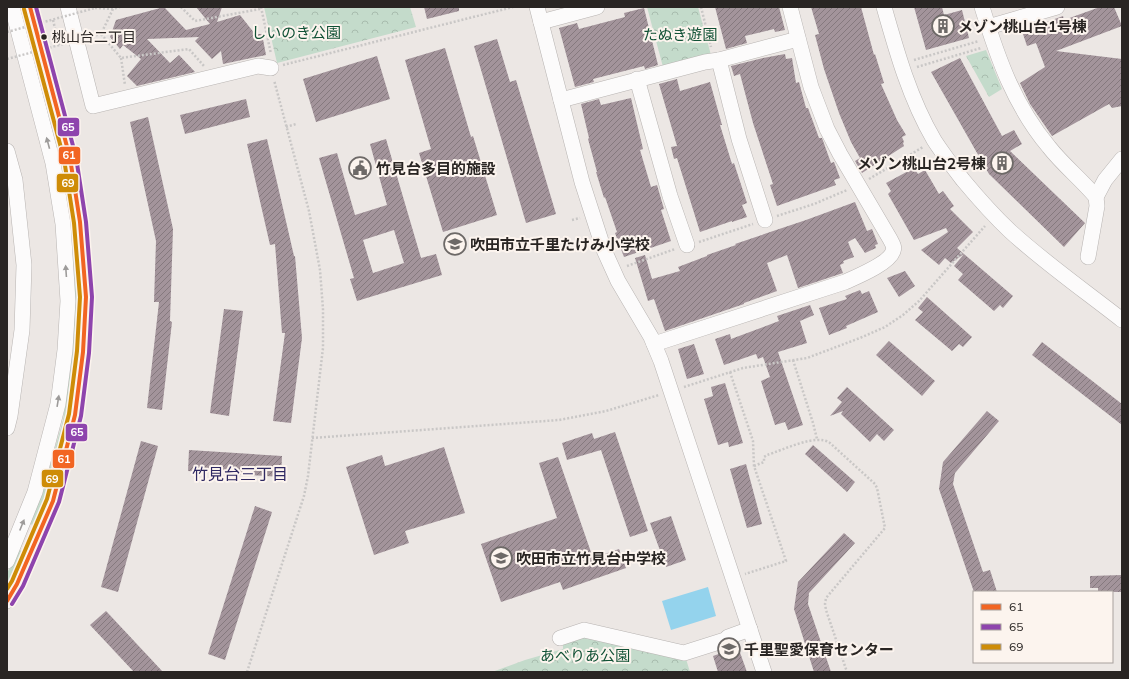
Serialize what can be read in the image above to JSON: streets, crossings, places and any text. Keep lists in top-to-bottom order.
{
  "districts": ["竹見台三丁目"],
  "parks": ["しいのき公園", "たぬき遊園", "あべりあ公園"],
  "places": {
    "building": ["メゾン桃山台1号棟", "メゾン桃山台2号棟"],
    "other": ["桃山台二丁目"],
    "public building": ["竹見台多目的施設"],
    "school or university": ["吹田市立千里たけみ小学校", "吹田市立竹見台中学校", "千里聖愛保育センター"]
  },
  "lines": ["transit line 61", "transit line 65", "transit line 69"],
  "legend": ["61", "65", "69"]
}
